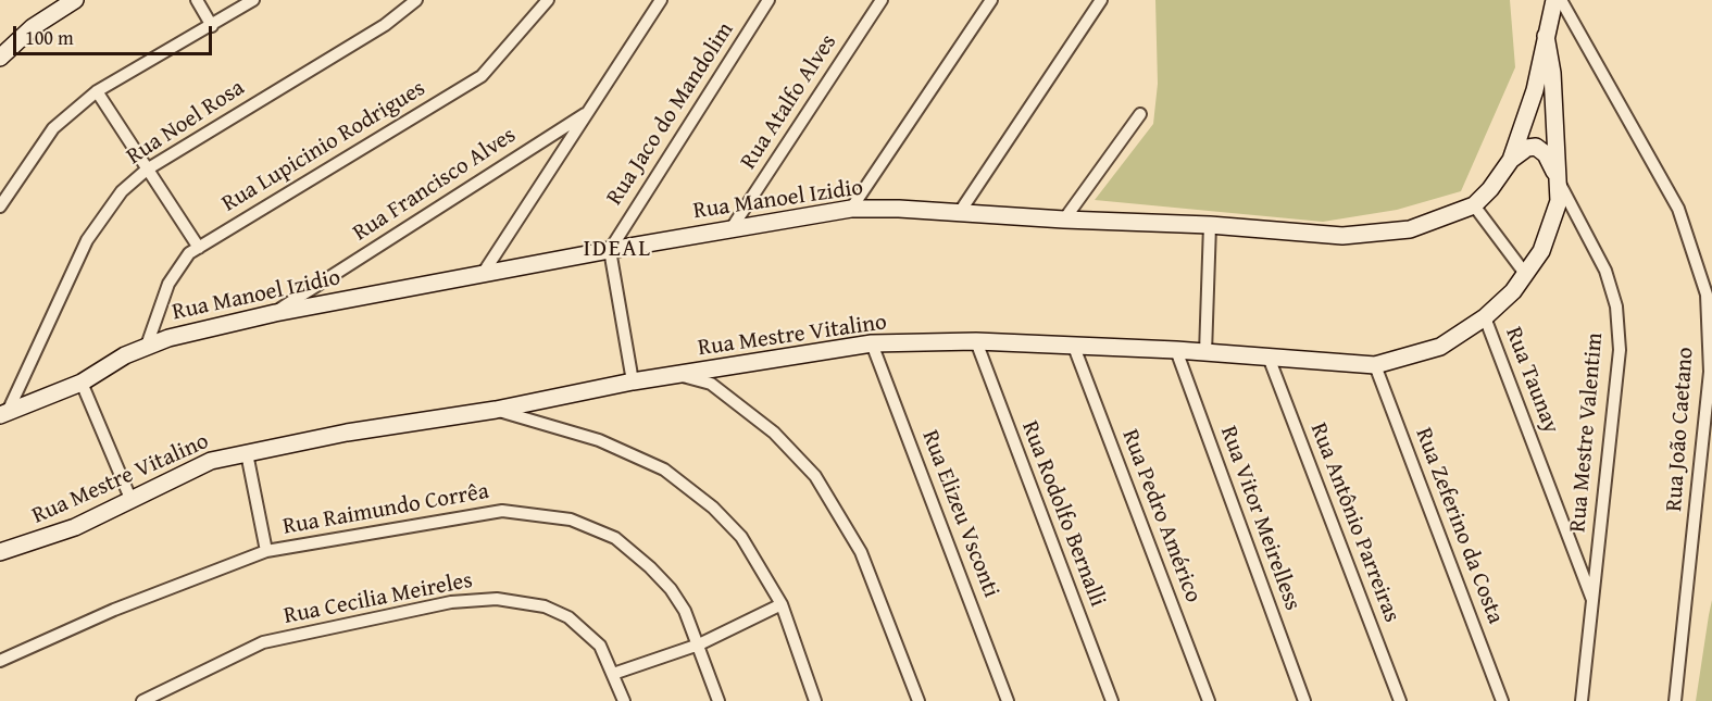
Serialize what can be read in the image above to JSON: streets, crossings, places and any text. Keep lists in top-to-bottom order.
{
  "streets": {
    "street": [
      "Rua Atalfo Alves",
      "Rua Jaco do Mandolim",
      "Rua Noel Rosa",
      "Rua Lupicinio Rodrigues",
      "Rua Francisco Alves",
      "Rua Manoel Izidio",
      "Rua Mestre Vitalino",
      "Rua Taunay",
      "Rua João Caetano",
      "Rua Mestre Valentim",
      "Rua Raimundo Corrêa",
      "Rua Elizeu Vsconti",
      "Rua Rodolfo Bernalli",
      "Rua Pedro Américo",
      "Rua Vitor Meirelless",
      "Rua Antônio Parreiras",
      "Rua Zeferino da Costa",
      "Rua Cecilia Meireles"
    ]
  },
  "crossings": [
    ["Rua Atalfo Alves", "Rua Manoel Izidio"],
    ["Rua Jaco do Mandolim", "Rua Manoel Izidio"],
    ["Rua Noel Rosa", "Rua Manoel Izidio"],
    ["Rua Lupicinio Rodrigues", "Rua Manoel Izidio"],
    ["Rua Francisco Alves", "Rua Manoel Izidio"],
    ["Rua Manoel Izidio", "Rua Mestre Vitalino"],
    ["Rua Manoel Izidio", "Rua Mestre Valentim"],
    ["Rua Mestre Vitalino", "Rua Taunay"],
    ["Rua Mestre Vitalino", "Rua Mestre Valentim"],
    ["Rua Mestre Vitalino", "Rua Elizeu Vsconti"],
    ["Rua Mestre Vitalino", "Rua Rodolfo Bernalli"],
    ["Rua Mestre Vitalino", "Rua Pedro Américo"],
    ["Rua Mestre Vitalino", "Rua Vitor Meirelless"],
    ["Rua Mestre Vitalino", "Rua Antônio Parreiras"],
    ["Rua Mestre Vitalino", "Rua Zeferino da Costa"],
    ["Rua Taunay", "Rua Mestre Valentim"]
  ],
  "districts": ["IDEAL"],
  "scale_bar": "100 m"
}
